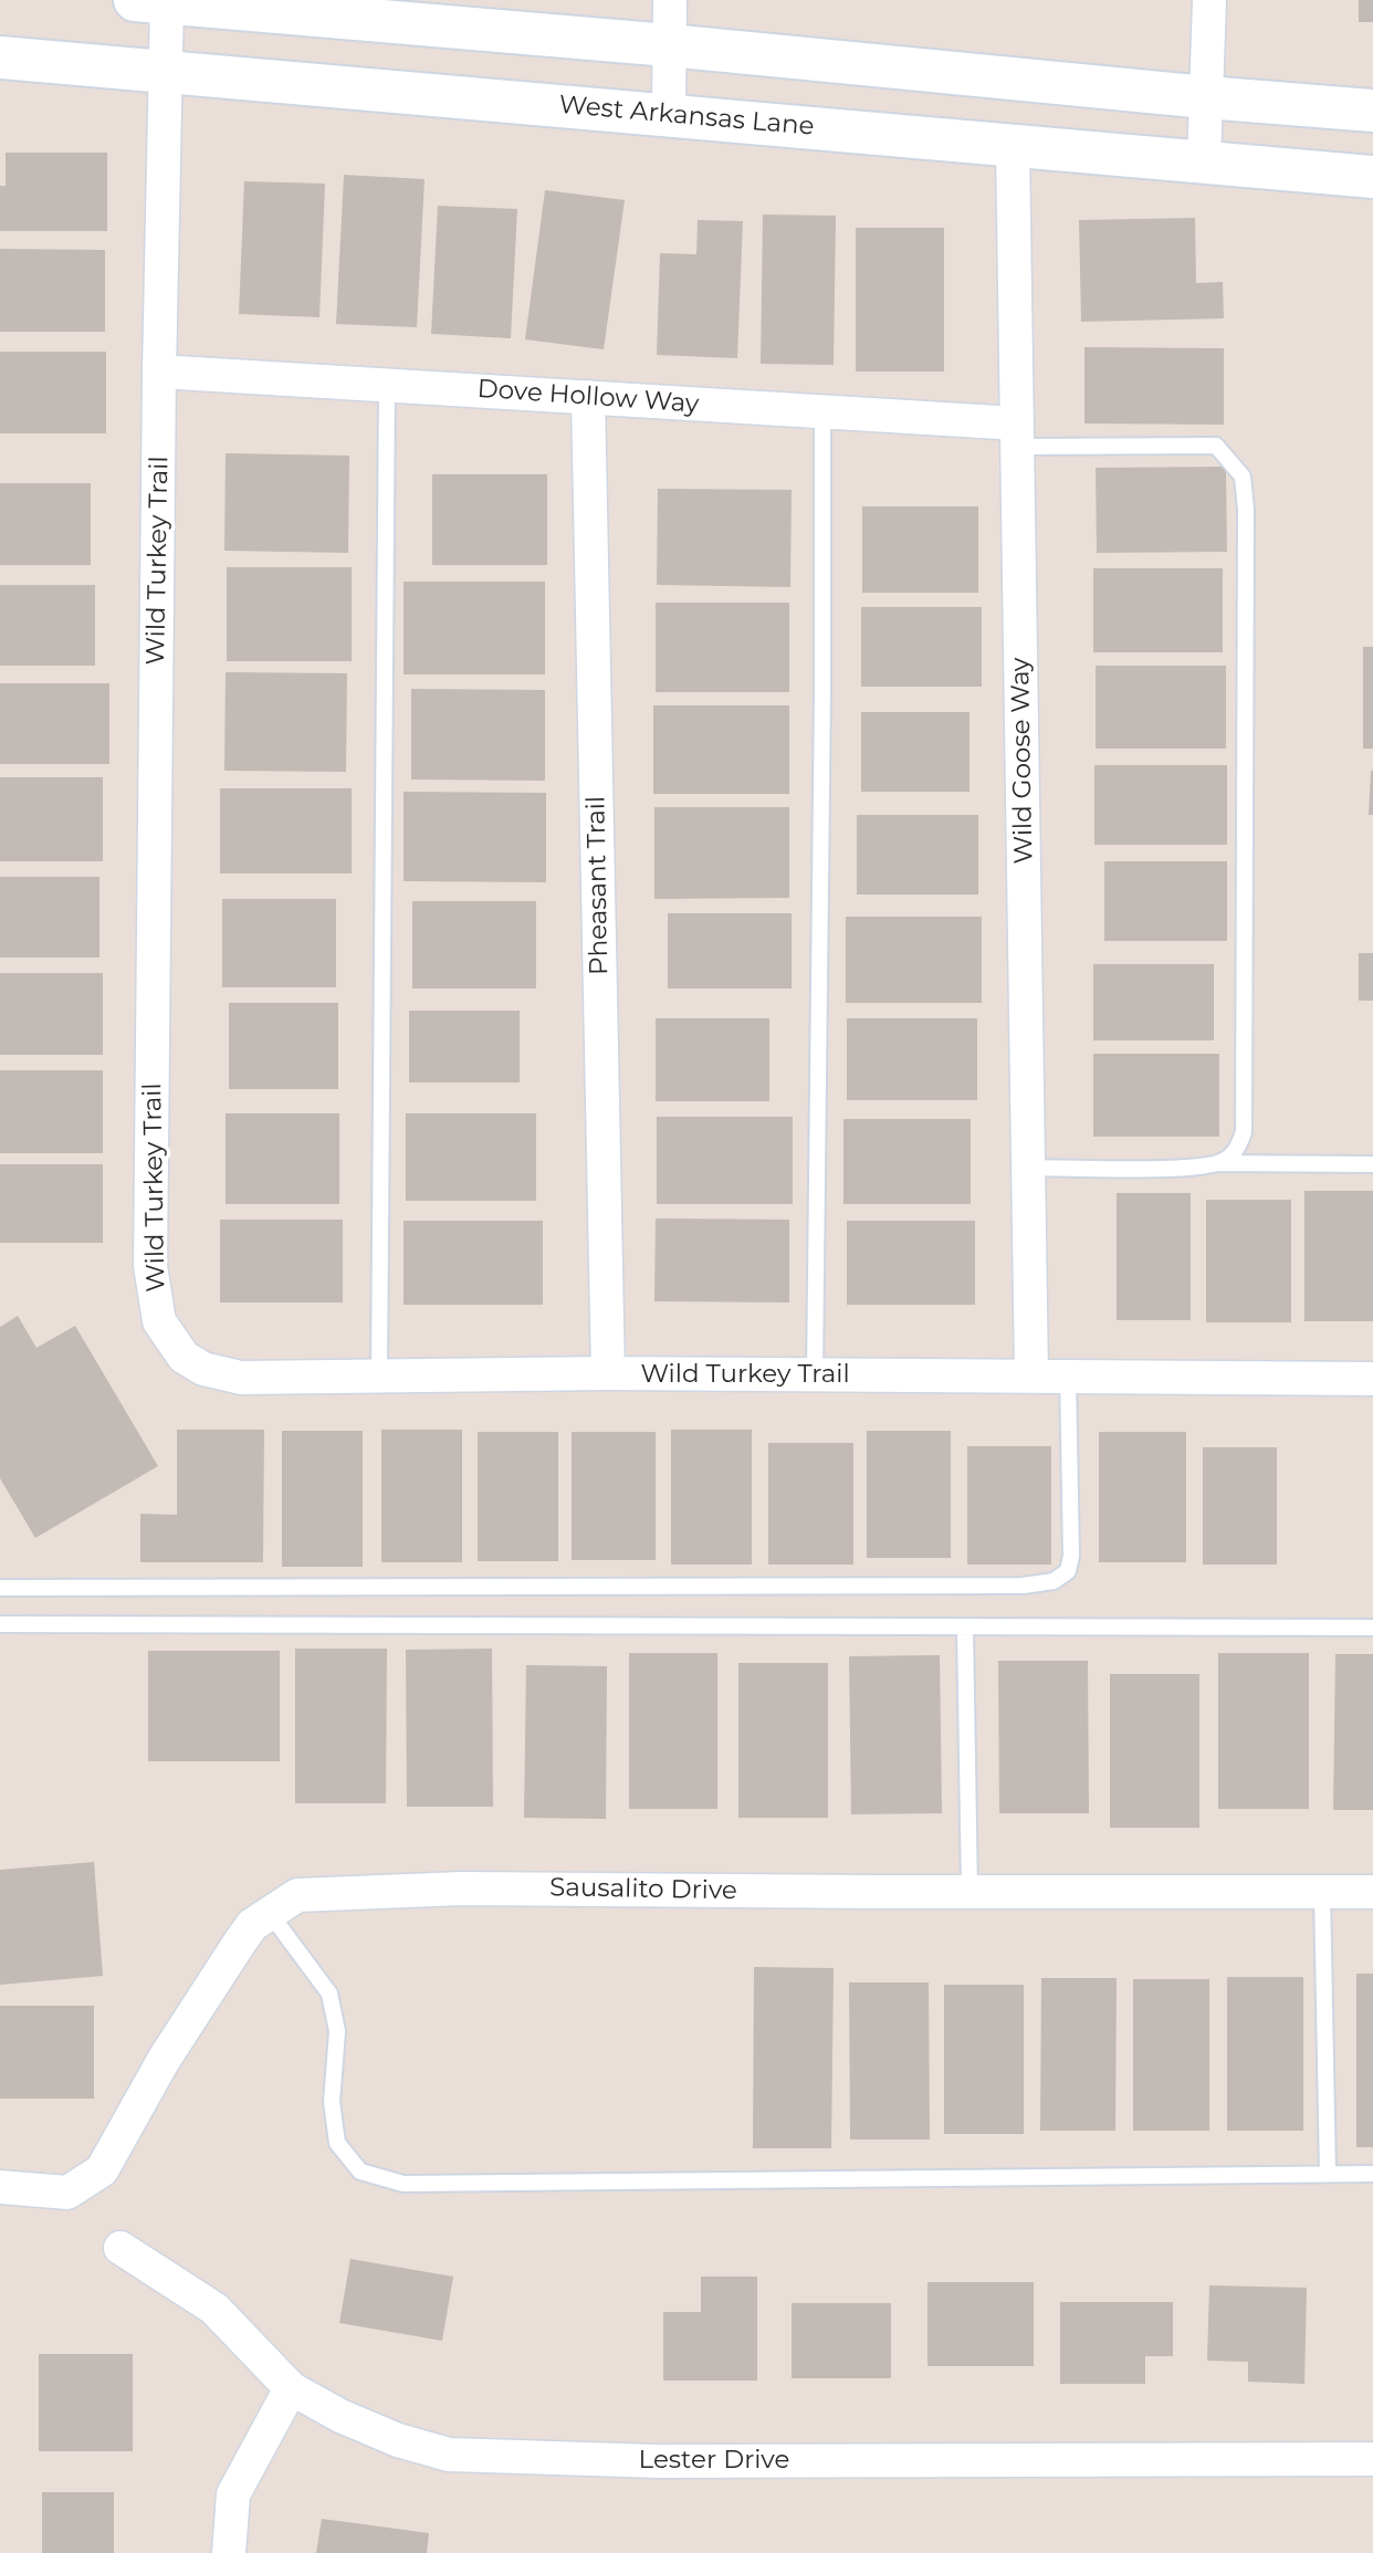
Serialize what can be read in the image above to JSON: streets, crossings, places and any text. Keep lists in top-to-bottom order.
{
  "streets": {
    "main road": ["West Arkansas Lane"],
    "street": [
      "Dove Hollow Way",
      "Wild Turkey Trail",
      "Wild Goose Way",
      "Pheasant Trail",
      "Sausalito Drive",
      "Lester Drive"
    ]
  },
  "crossings": [
    ["West Arkansas Lane", "Wild Turkey Trail"],
    ["West Arkansas Lane", "Wild Goose Way"],
    ["Dove Hollow Way", "Wild Turkey Trail"],
    ["Dove Hollow Way", "Wild Goose Way"],
    ["Dove Hollow Way", "Pheasant Trail"],
    ["Wild Turkey Trail", "Wild Goose Way"],
    ["Wild Turkey Trail", "Pheasant Trail"]
  ]
}
